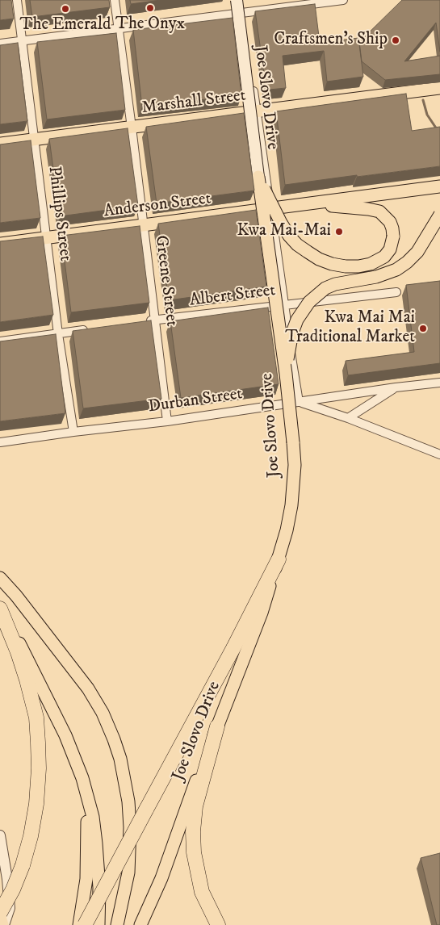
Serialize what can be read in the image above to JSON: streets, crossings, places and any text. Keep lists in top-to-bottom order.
{
  "streets": {
    "main road": ["Joe Slovo Drive", "Marshall Street", "Anderson Street"],
    "street": [
      "Phillips Street",
      "Greene Street",
      "Albert Street",
      "Durban Street"
    ]
  },
  "crossings": [
    ["Marshall Street", "Phillips Street"],
    ["Marshall Street", "Greene Street"],
    ["Anderson Street", "Phillips Street"],
    ["Anderson Street", "Greene Street"],
    ["Phillips Street", "Durban Street"],
    ["Greene Street", "Albert Street"],
    ["Greene Street", "Durban Street"]
  ],
  "places": [
    "The Onyx",
    "The Emerald",
    "Craftsmen's Ship",
    "Kwa Mai-Mai",
    "Kwa Mai Mai Traditional Market"
  ]
}
